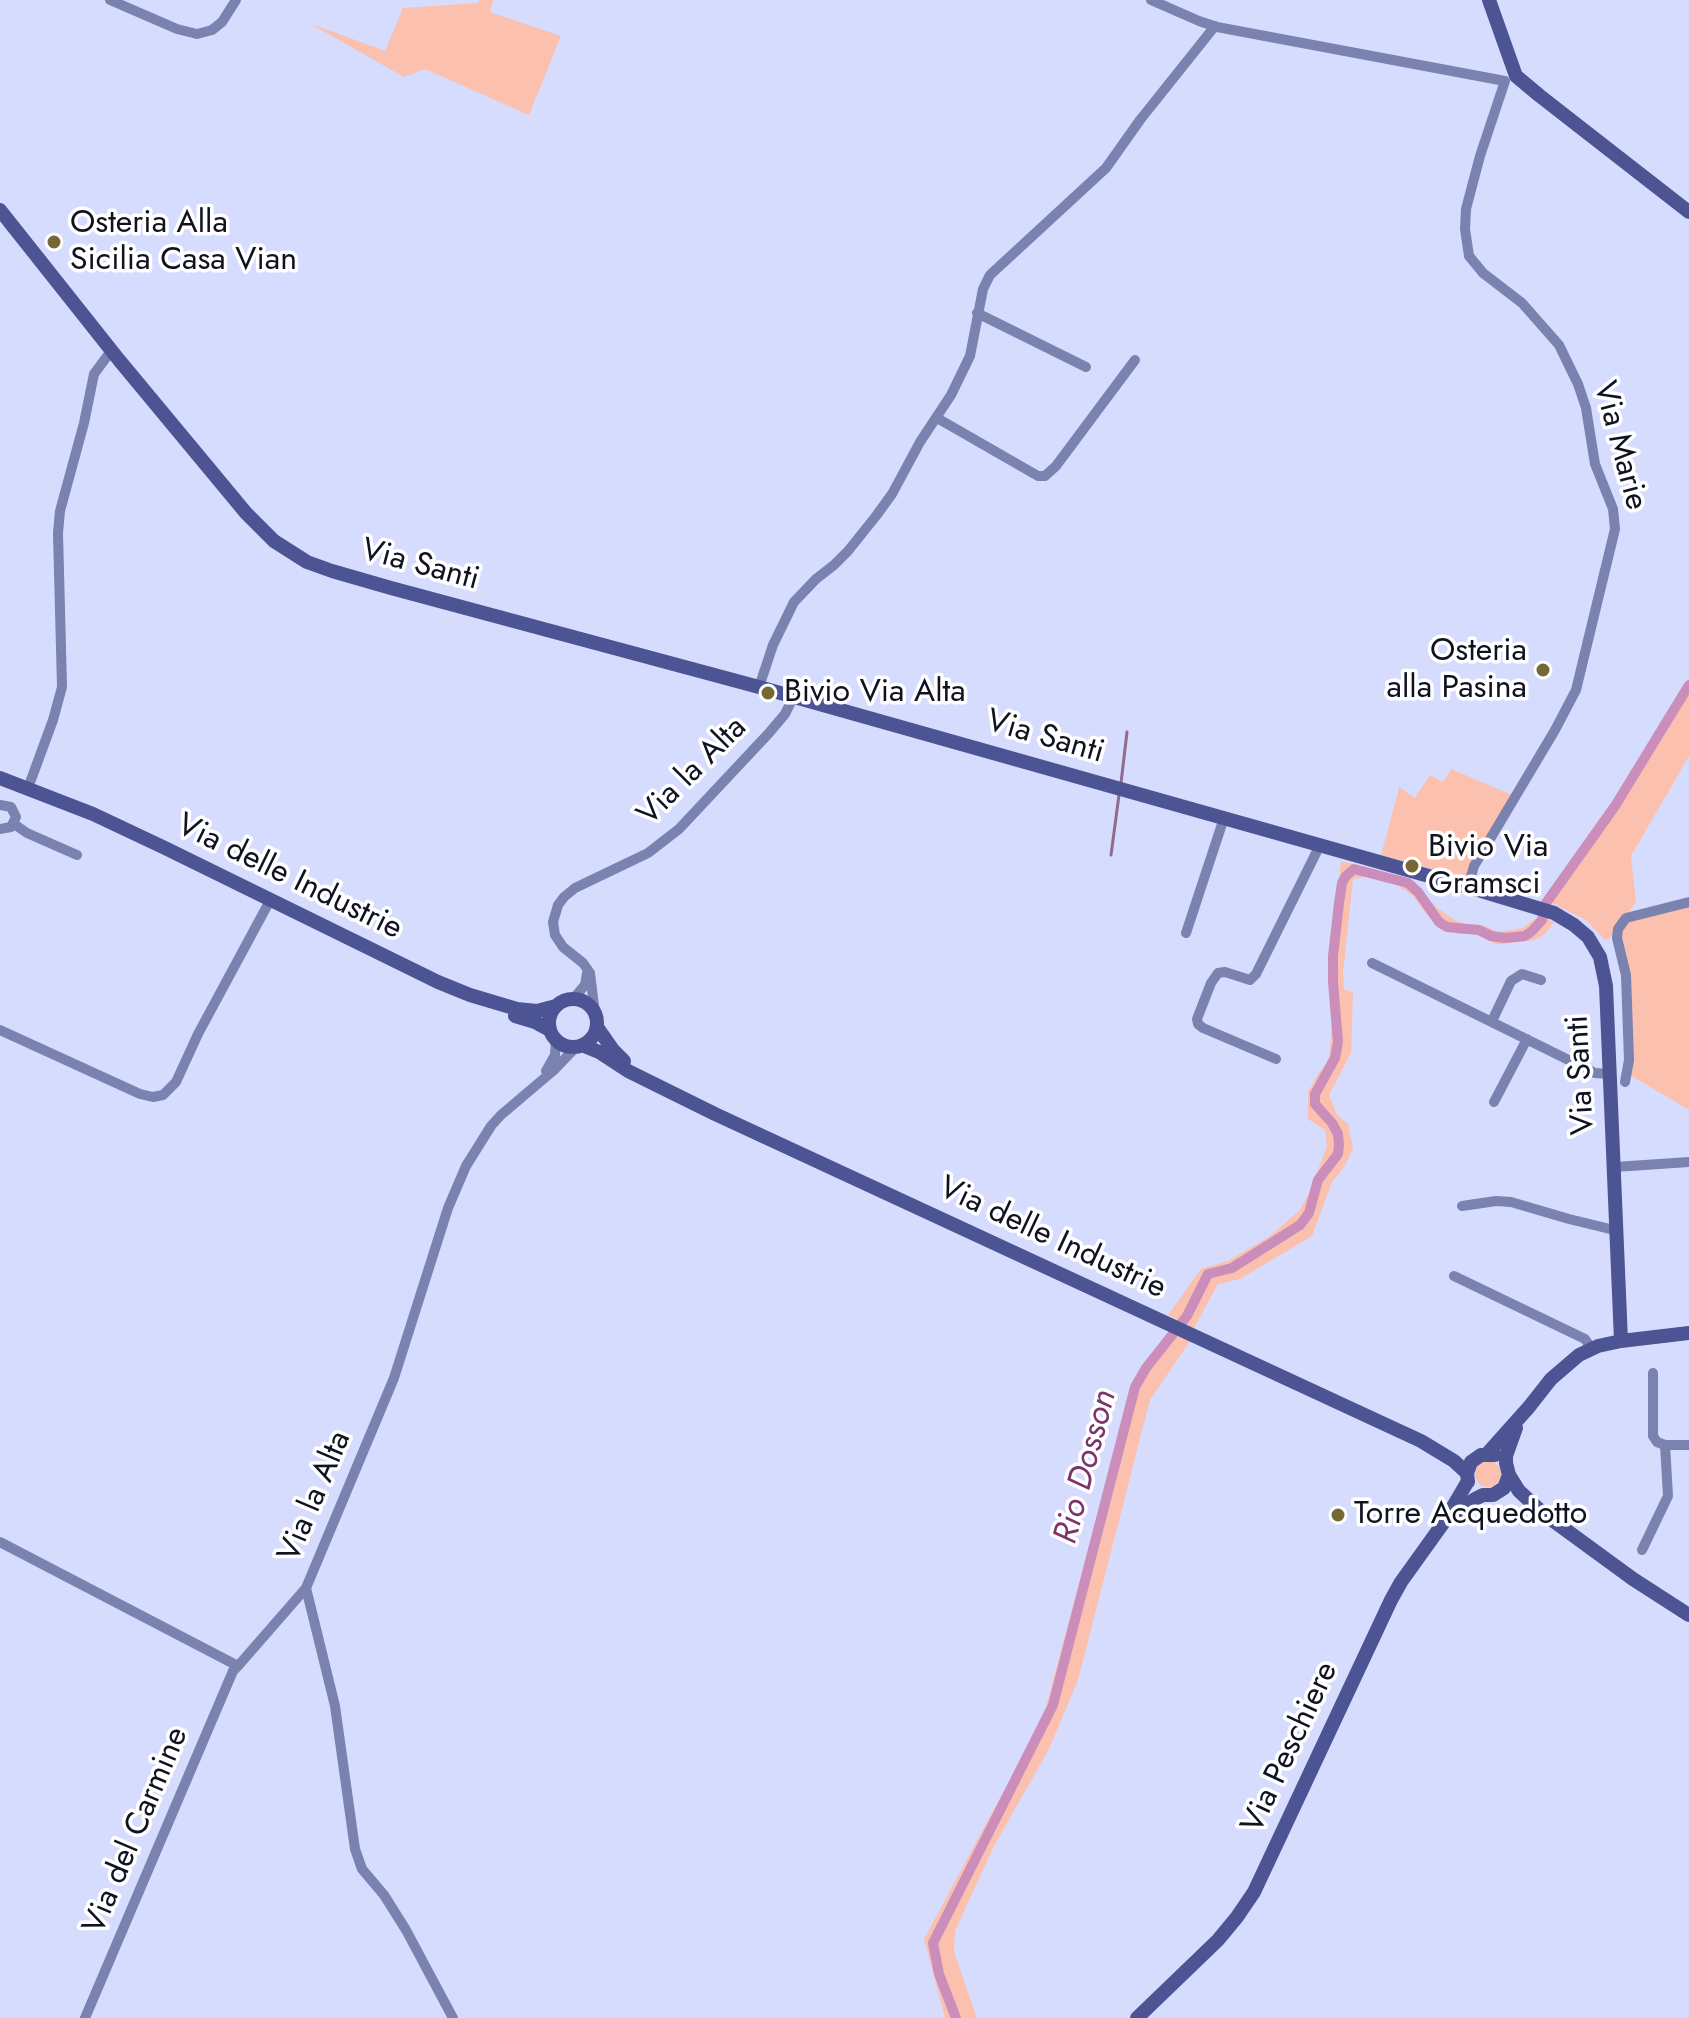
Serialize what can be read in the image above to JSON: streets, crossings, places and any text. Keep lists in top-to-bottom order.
{
  "streets": {
    "street": [
      "Via Marie",
      "Via Santi",
      "Via la Alta",
      "Via delle Industrie",
      "Via Peschiere",
      "Via del Carmine"
    ]
  },
  "crossings": [
    ["Via Marie", "Via Santi"],
    ["Via Santi", "Via la Alta"],
    ["Via la Alta", "Via del Carmine"],
    ["Via delle Industrie", "Via Peschiere"]
  ],
  "water": ["Rio Dosson"],
  "places": [
    "Osteria Alla Sicilia Casa Vian",
    "Osteria alla Pasina",
    "Bivio Via Alta",
    "Bivio Via Gramsci",
    "Torre Acquedotto"
  ]
}
